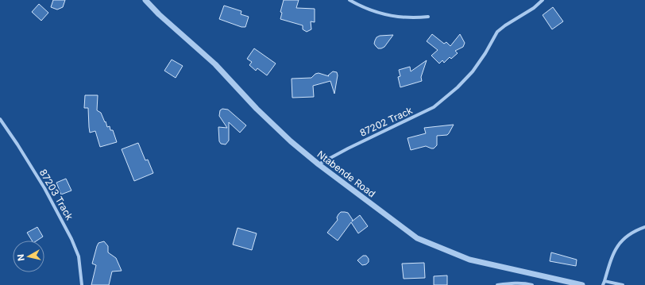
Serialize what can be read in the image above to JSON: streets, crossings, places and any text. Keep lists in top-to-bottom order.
{
  "streets": {
    "street": ["87202 Track", "Ntabende Road", "87203 Track"]
  },
  "crossings": [
    ["87202 Track", "Ntabende Road"]
  ],
  "north": "left"
}
